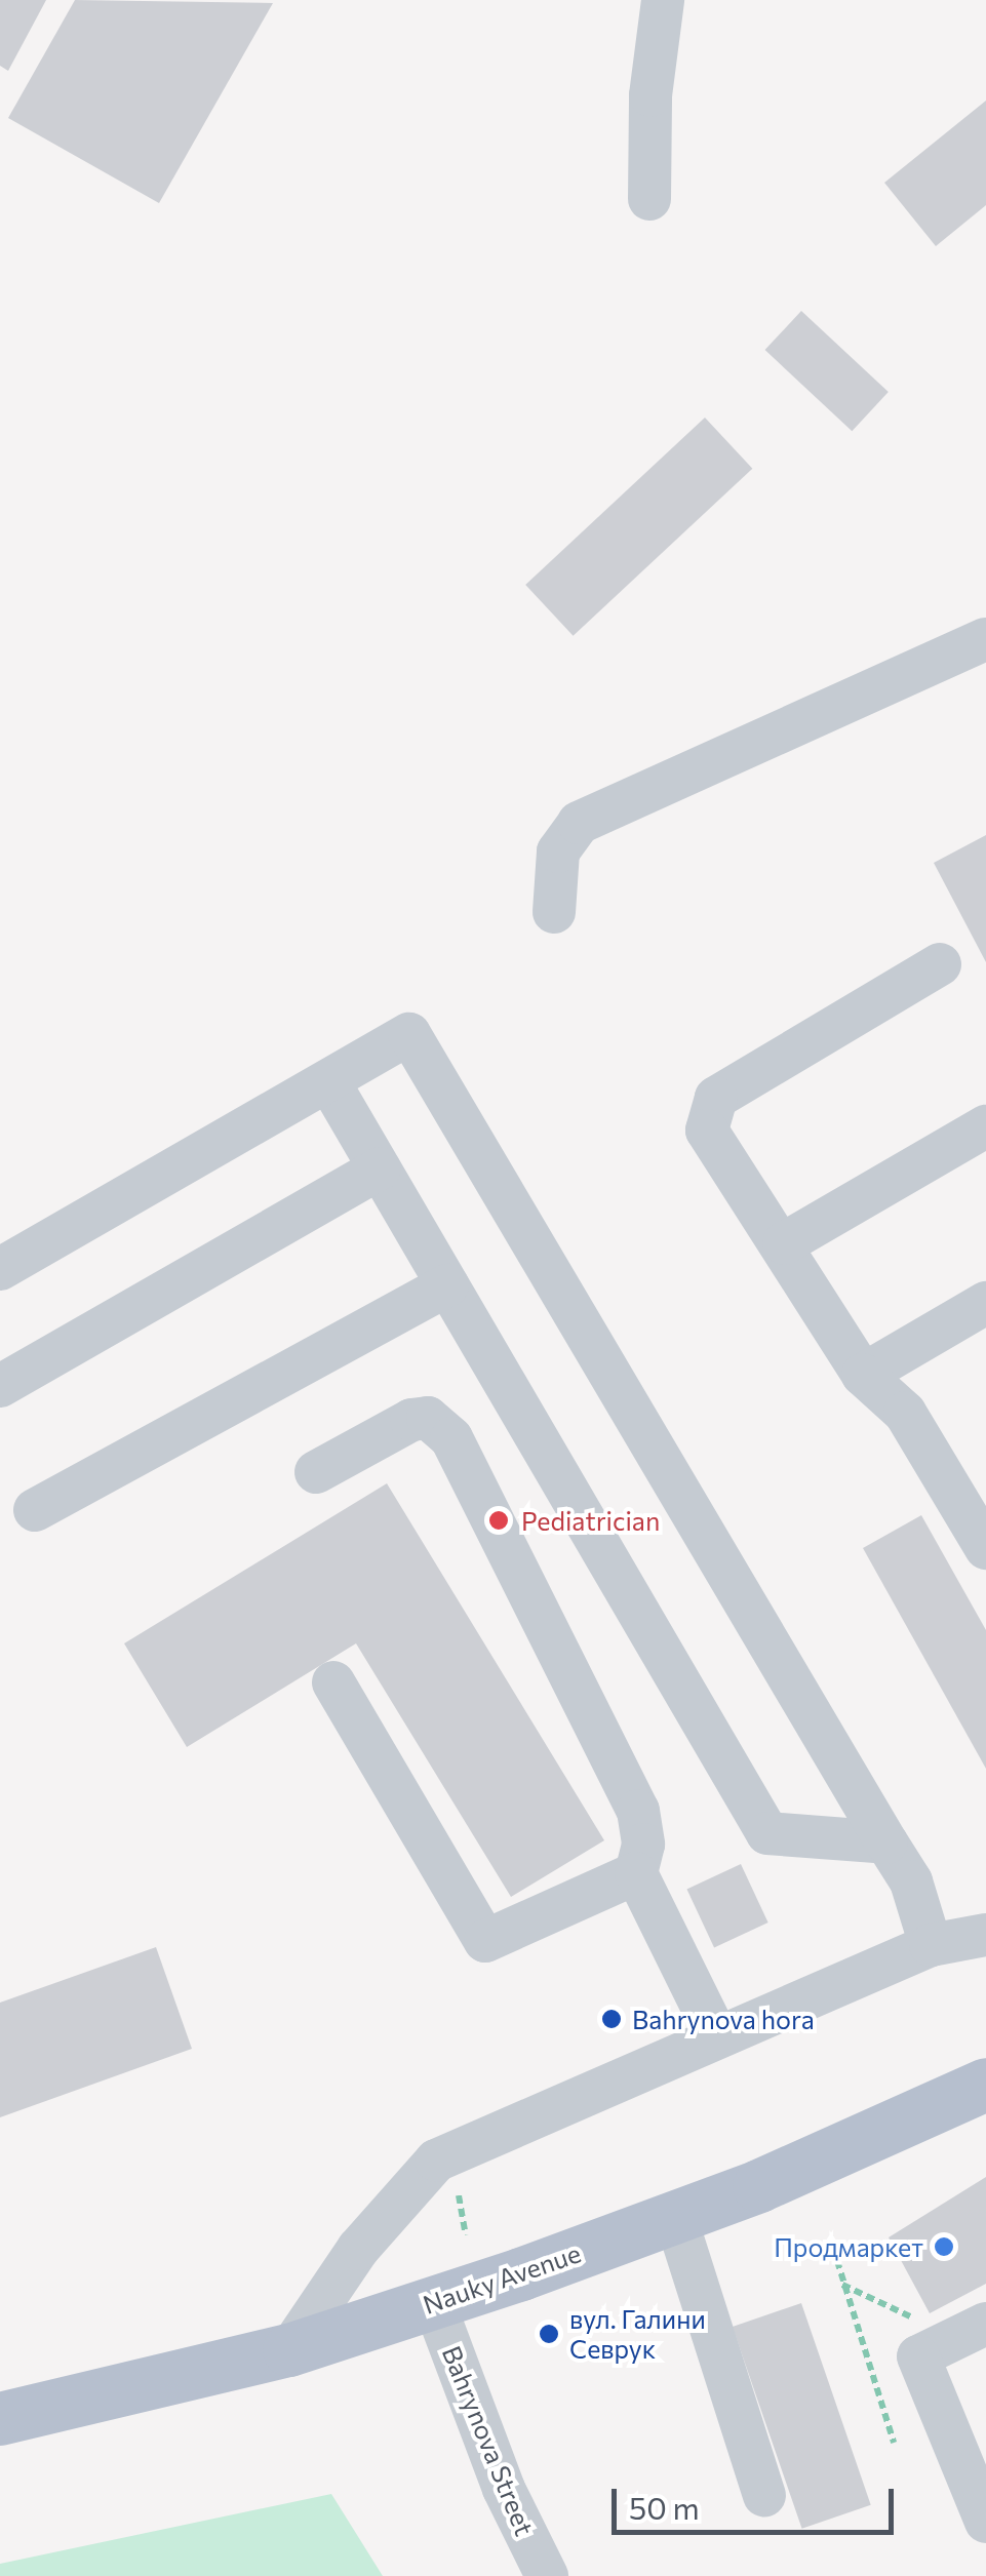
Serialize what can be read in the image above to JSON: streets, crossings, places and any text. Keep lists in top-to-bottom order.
{
  "streets": {
    "main road": ["Nauky Avenue"],
    "street": ["Bahrynova Street"]
  },
  "crossings": [
    ["Nauky Avenue", "Bahrynova Street"]
  ],
  "places": [
    "Pediatrician",
    "Bahrynova hora",
    "Продмаркет",
    "вул. Галини Севрук"
  ],
  "scale_bar": "50 m"
}
